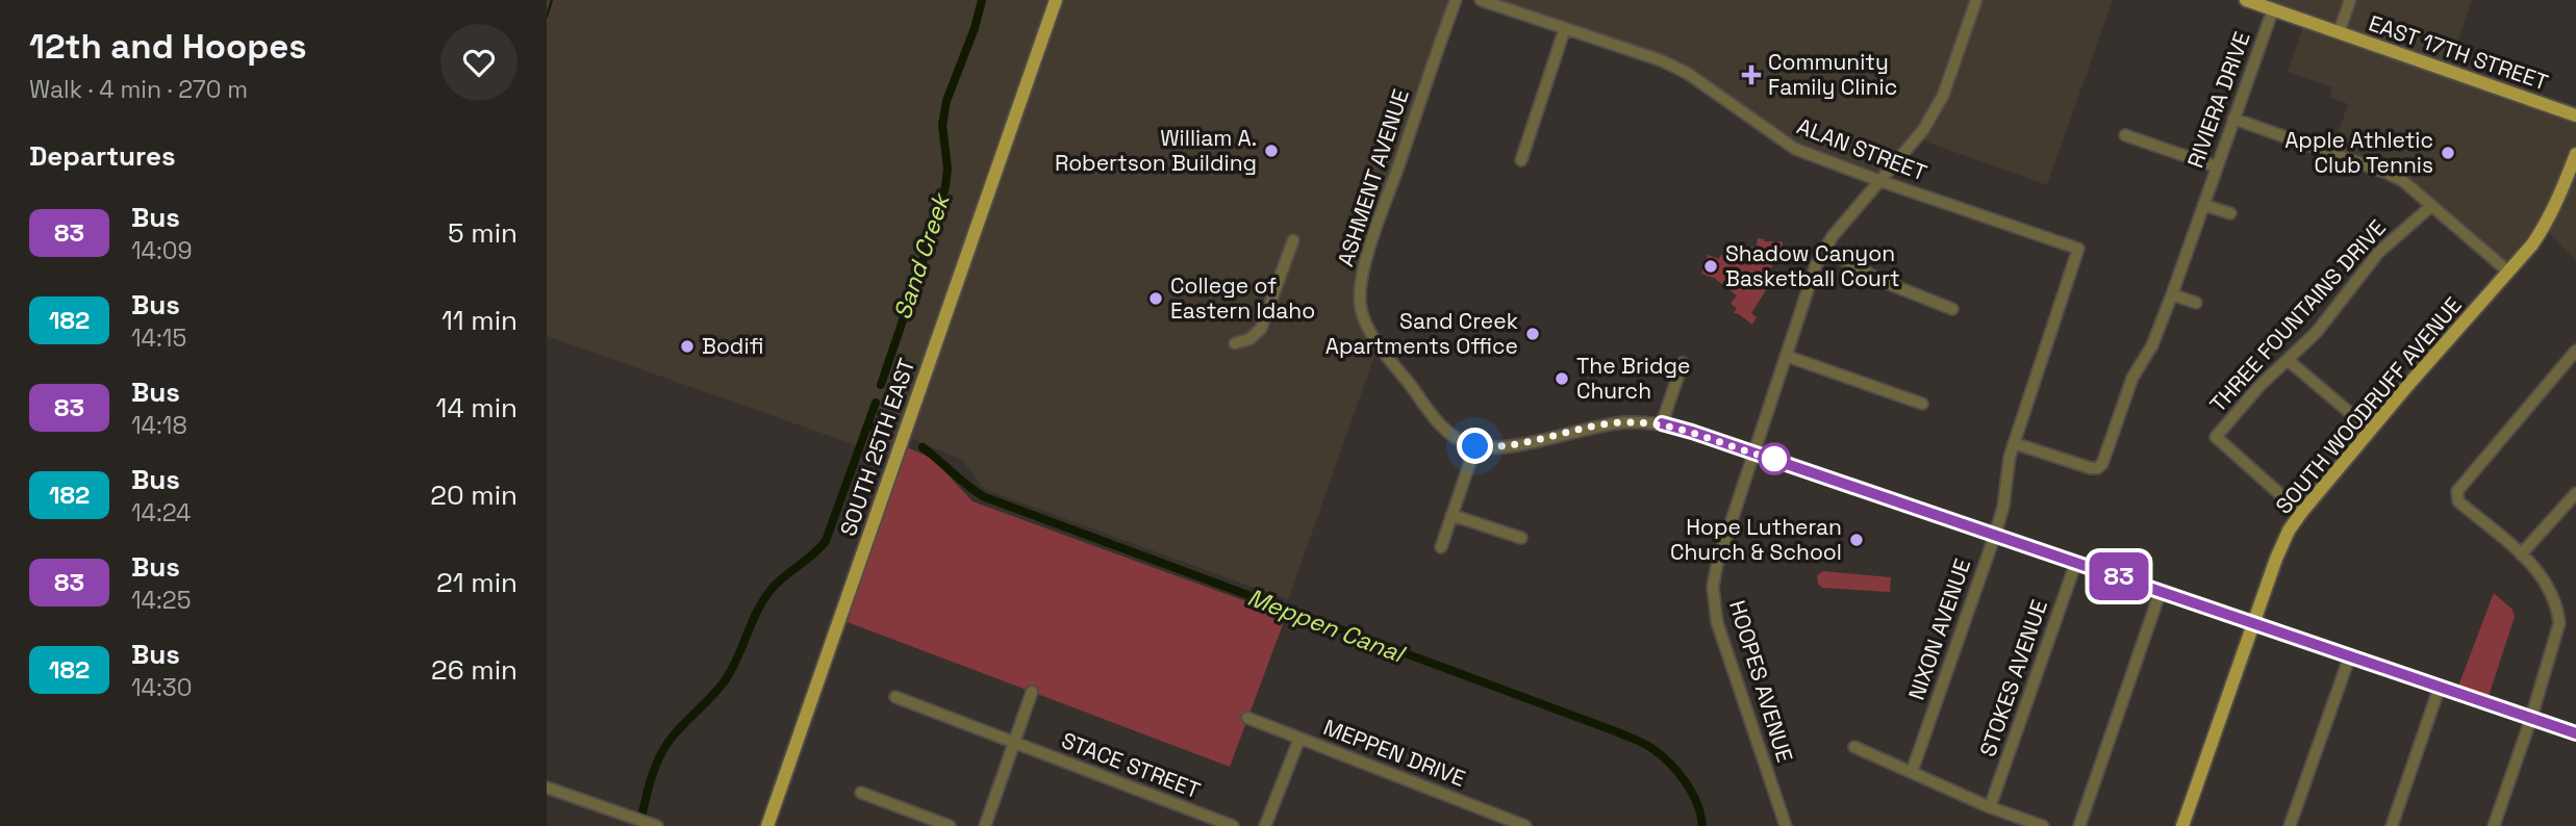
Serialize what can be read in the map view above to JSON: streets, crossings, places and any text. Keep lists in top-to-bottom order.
{
  "streets": {
    "main road": ["EAST 17TH STREET", "SOUTH WOODRUFF AVENUE", "SOUTH 25TH EAST"],
    "street": [
      "RIVIERA DRIVE",
      "ALAN STREET",
      "ASHMENT AVENUE",
      "THREE FOUNTAINS DRIVE",
      "NIXON AVENUE",
      "STOKES AVENUE",
      "HOOPES AVENUE",
      "MEPPEN DRIVE",
      "STACE STREET"
    ]
  },
  "crossings": [
    ["EAST 17TH STREET", "RIVIERA DRIVE"],
    ["RIVIERA DRIVE", "NIXON AVENUE"],
    ["ALAN STREET", "NIXON AVENUE"],
    ["ALAN STREET", "HOOPES AVENUE"],
    ["THREE FOUNTAINS DRIVE", "SOUTH WOODRUFF AVENUE"]
  ],
  "water": ["Sand Creek", "Meppen Canal"],
  "places": {
    "health": ["Community Family Clinic"],
    "other": [
      "William A. Robertson Building",
      "Apple Athletic Club Tennis",
      "Shadow Canyon Basketball Court",
      "College of Eastern Idaho",
      "Sand Creek Apartments Office",
      "Bodifi",
      "The Bridge Church",
      "Hope Lutheran Church & School"
    ]
  },
  "lines": ["bus line 83"],
  "page": {
    "heading": [
      ["12th and Hoopes", "Walk · 4 min · 270 m"],
      "Departures"
    ],
    "on_map": "83",
    "list": [
      {
        "mark": "83",
        "name": "Bus",
        "note": "14:09",
        "value": "5 min"
      },
      {
        "mark": "182",
        "name": "Bus",
        "note": "14:15",
        "value": "11 min"
      },
      {
        "mark": "83",
        "name": "Bus",
        "note": "14:18",
        "value": "14 min"
      },
      {
        "mark": "182",
        "name": "Bus",
        "note": "14:24",
        "value": "20 min"
      },
      {
        "mark": "83",
        "name": "Bus",
        "note": "14:25",
        "value": "21 min"
      },
      {
        "mark": "182",
        "name": "Bus",
        "note": "14:30",
        "value": "26 min"
      }
    ]
  }
}
